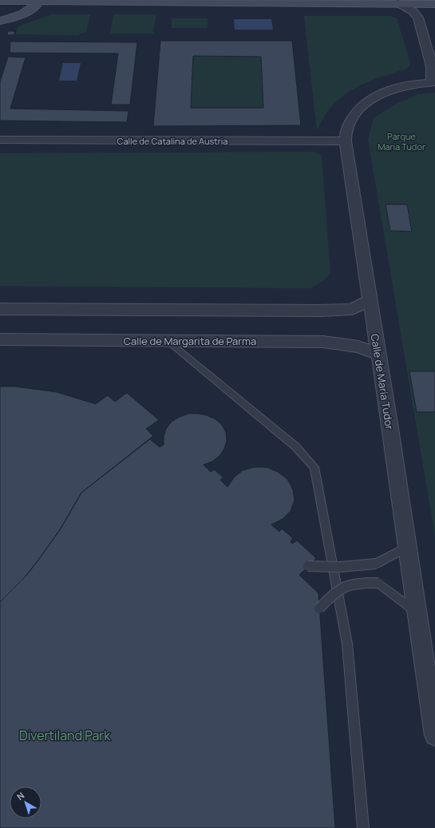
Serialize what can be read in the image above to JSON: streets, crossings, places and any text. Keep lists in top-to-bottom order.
{
  "streets": {
    "street": ["Calle de Catalina de Austria", "Calle de Margarita de Parma", "Calle de María Tudor"]
  },
  "crossings": [
    ["Calle de Catalina de Austria", "Calle de María Tudor"],
    ["Calle de Margarita de Parma", "Calle de María Tudor"]
  ],
  "parks": ["Parque María Tudor", "Divertiland Park"],
  "north": "top left"
}
